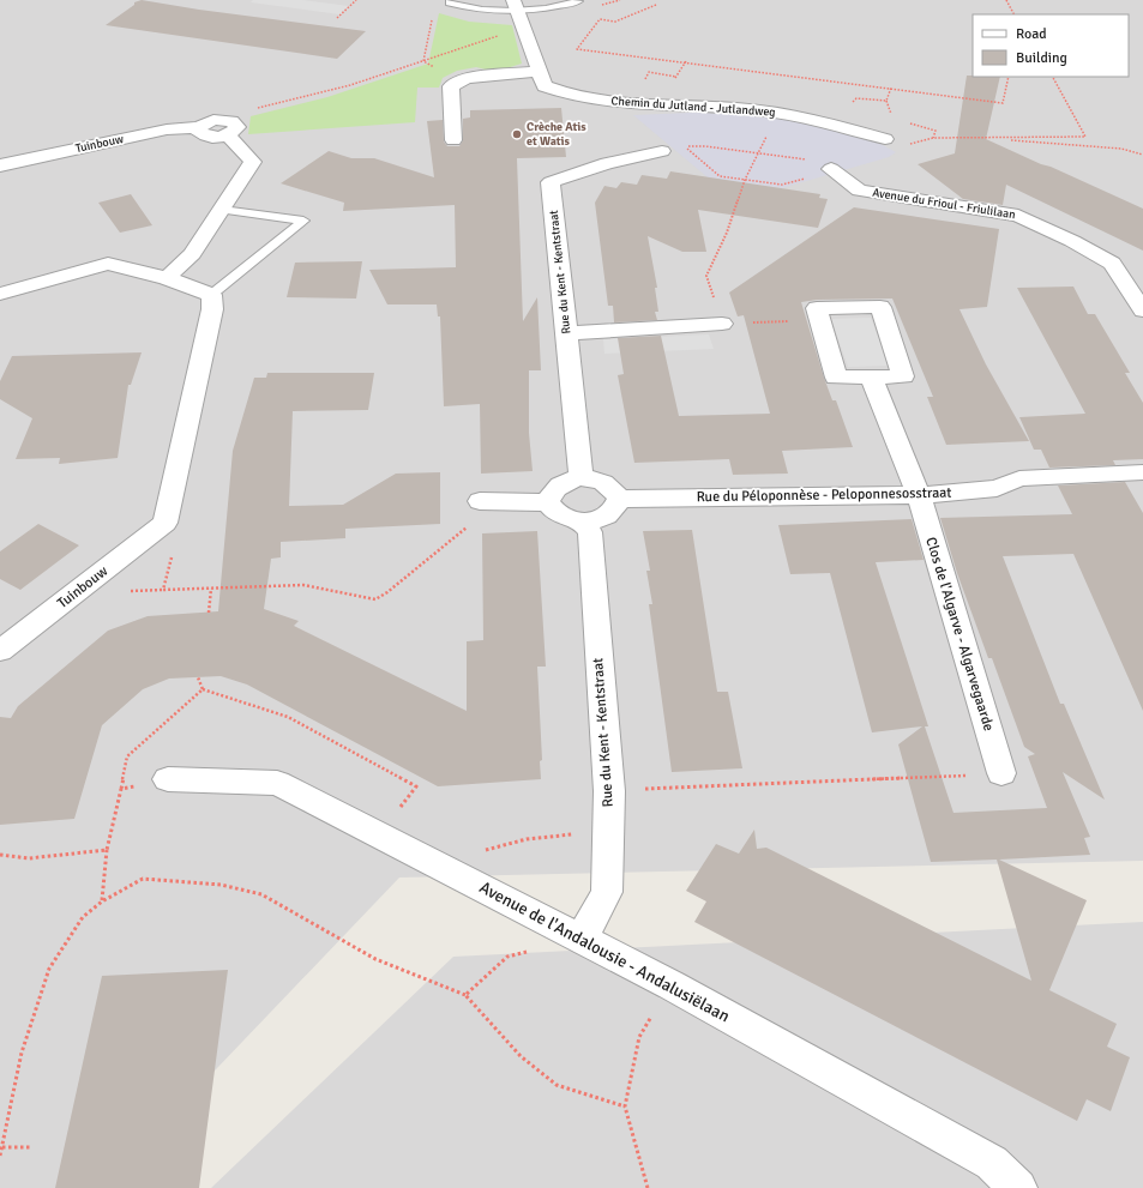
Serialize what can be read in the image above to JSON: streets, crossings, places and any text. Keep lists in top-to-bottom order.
{
  "streets": {
    "street": [
      "Chemin du Jutland - Jutlandweg",
      "Tuinbouw",
      "Avenue du Frioul - Friulilaan",
      "Rue du Kent - Kentstraat",
      "Rue du Péloponnèse - Peloponnesosstraat",
      "Clos de l'Algarve - Algarvegaarde",
      "Avenue de l'Andalousie - Andalusiëlaan"
    ]
  },
  "crossings": [
    ["Rue du Kent - Kentstraat", "Rue du Péloponnèse - Peloponnesosstraat"],
    ["Rue du Kent - Kentstraat", "Avenue de l'Andalousie - Andalusiëlaan"],
    ["Rue du Péloponnèse - Peloponnesosstraat", "Clos de l'Algarve - Algarvegaarde"]
  ],
  "places": ["Crèche Atis et Watis"],
  "legend": ["Road", "Building"]
}
